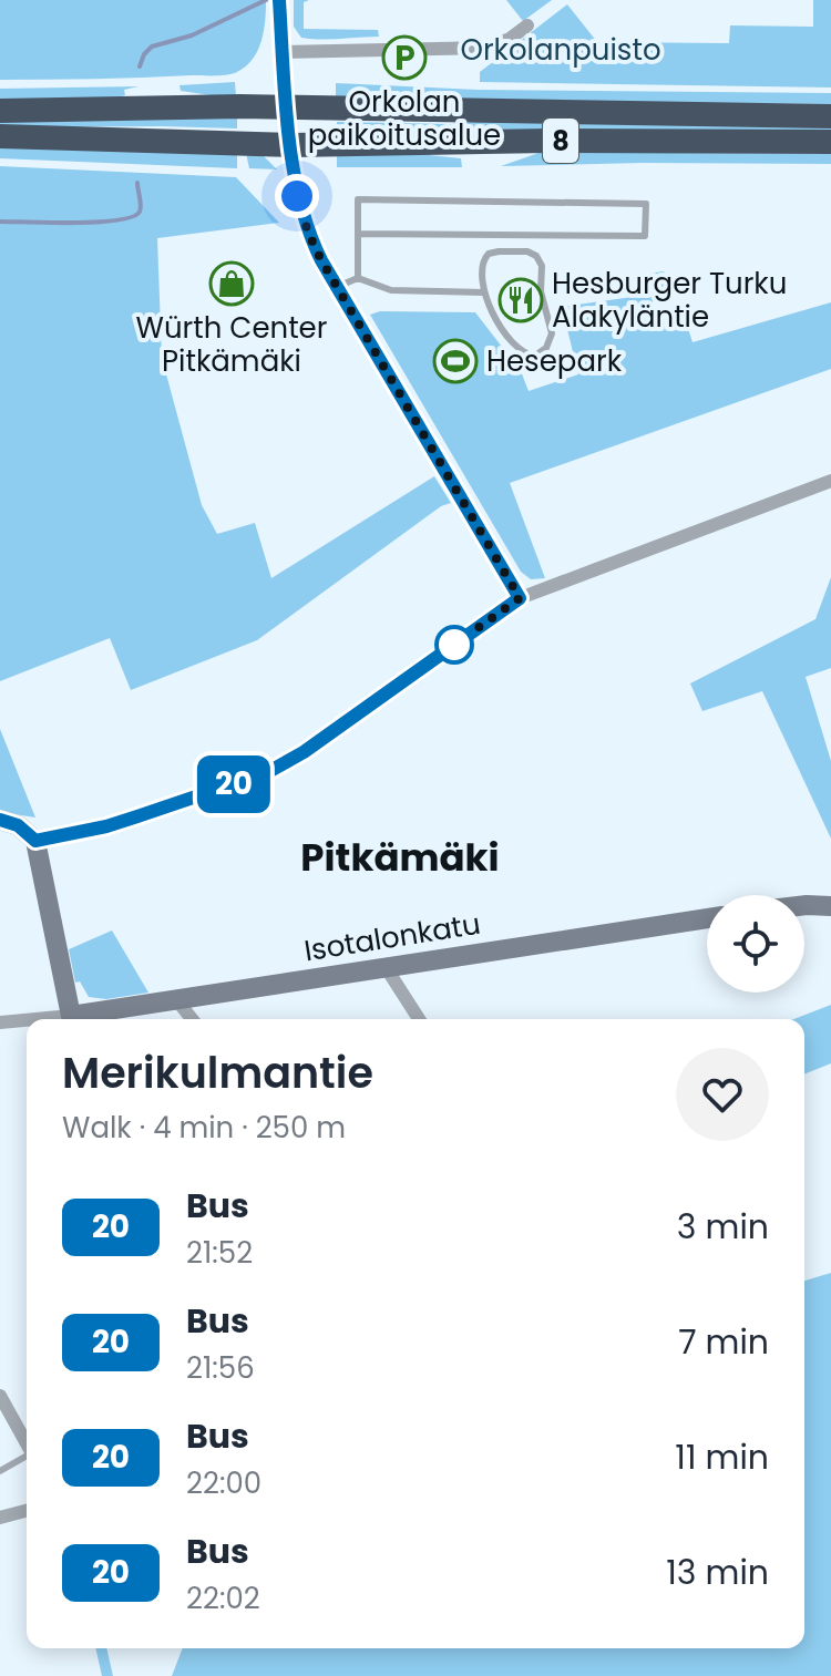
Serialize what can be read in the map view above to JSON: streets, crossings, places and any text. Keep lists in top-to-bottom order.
{
  "streets": {
    "highway": ["8"],
    "street": ["Isotalonkatu"]
  },
  "districts": ["Pitkämäki"],
  "parks": ["Orkolanpuisto"],
  "places": {
    "parking": ["Orkolan paikoitusalue"],
    "shop": ["Würth Center Pitkämäki"],
    "restaurant": ["Hesburger Turku Alakyläntie"],
    "sports": ["Hesepark"]
  },
  "lines": ["bus line 20"],
  "page": {
    "on_map": "20",
    "heading": ["Merikulmantie", "Walk · 4 min · 250 m"],
    "list": [
      {
        "mark": "20",
        "name": "Bus",
        "note": "21:52",
        "value": "3 min"
      },
      {
        "mark": "20",
        "name": "Bus",
        "note": "21:56",
        "value": "7 min"
      },
      {
        "mark": "20",
        "name": "Bus",
        "note": "22:00",
        "value": "11 min"
      },
      {
        "mark": "20",
        "name": "Bus",
        "note": "22:02",
        "value": "13 min"
      }
    ]
  }
}
